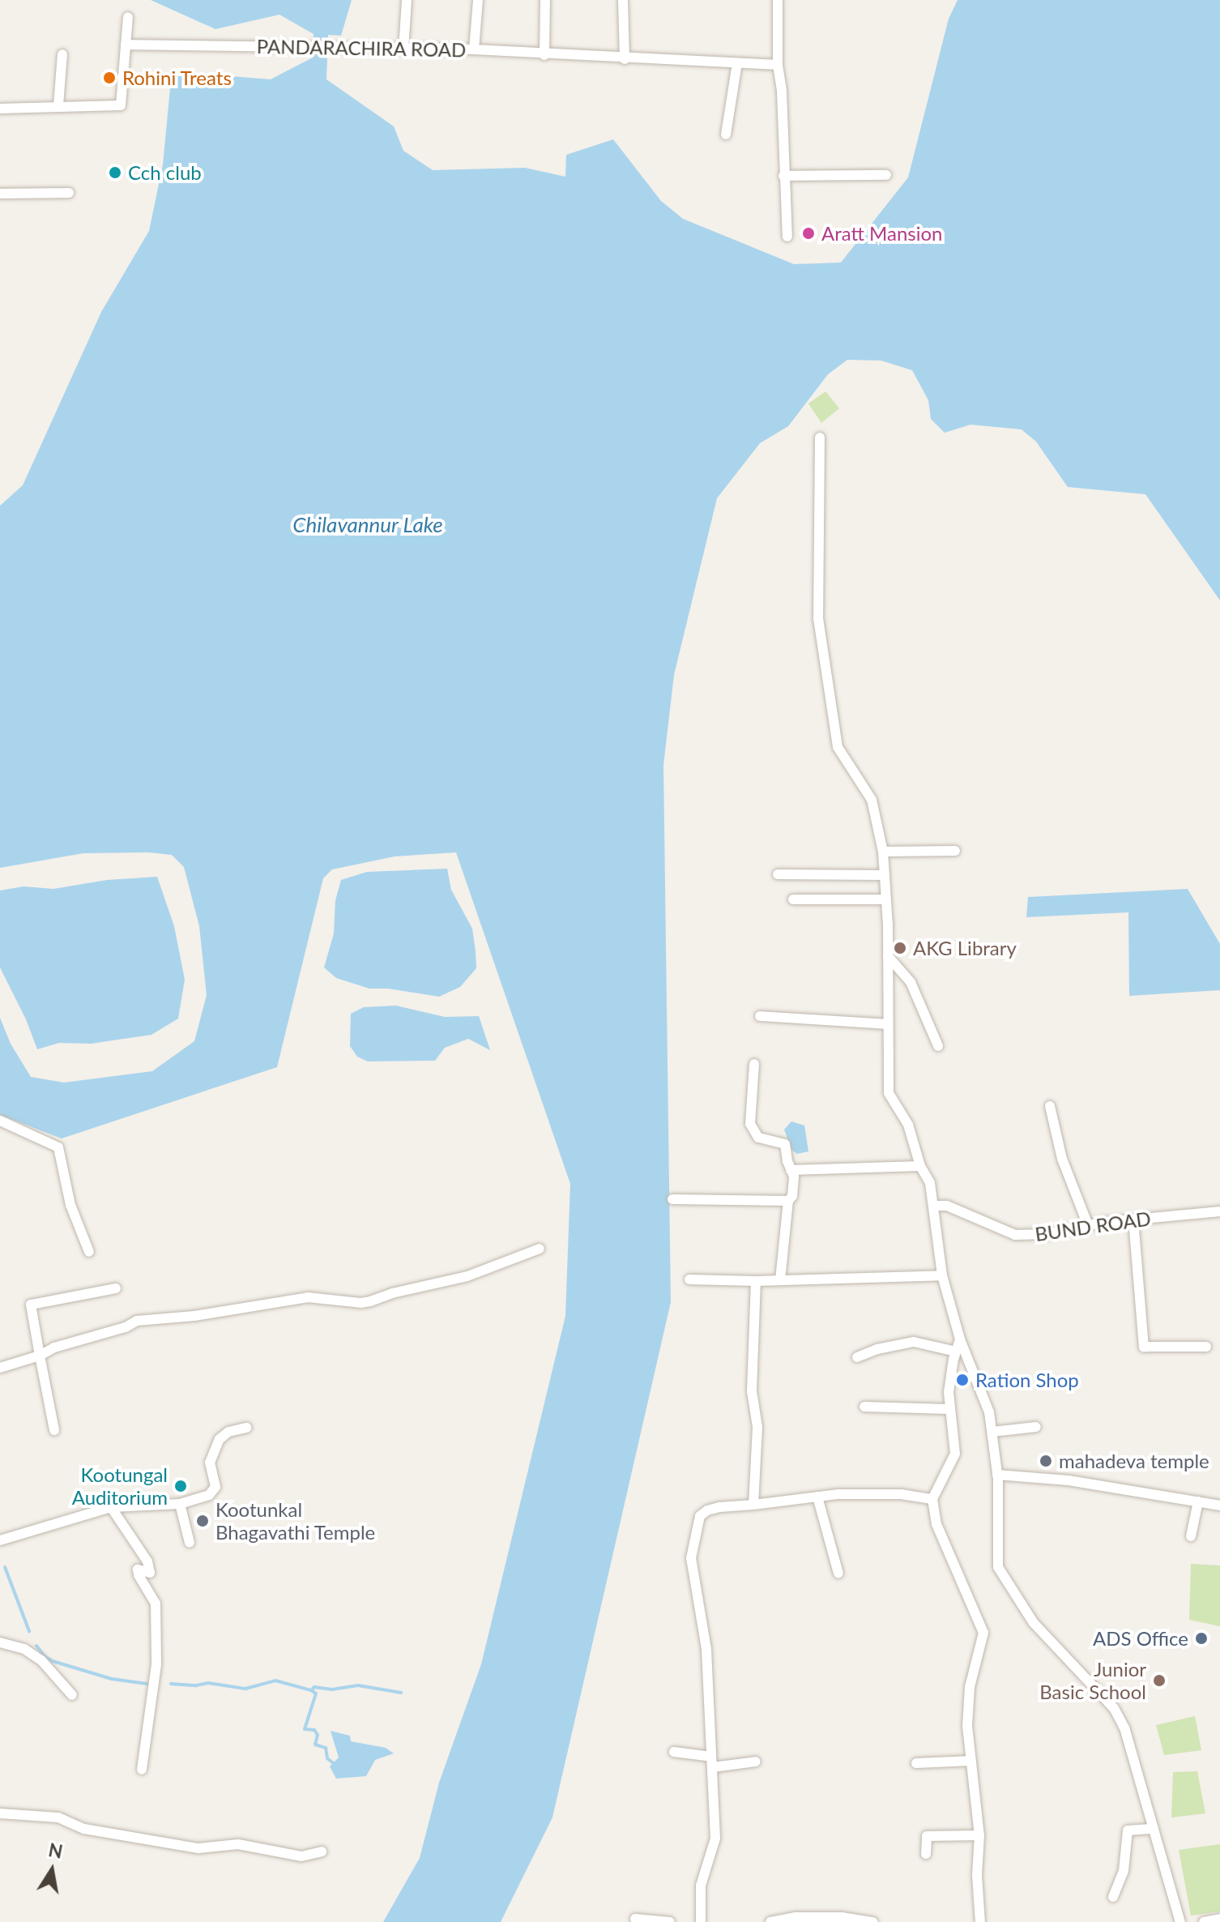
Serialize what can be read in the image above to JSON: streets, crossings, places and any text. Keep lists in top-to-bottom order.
{
  "streets": {
    "street": ["PANDARACHIRA ROAD", "BUND ROAD"]
  },
  "water": ["Chilavannur Lake"],
  "places": [
    "Rohini Treats",
    "Cch club",
    "Aratt Mansion",
    "AKG Library",
    "Ration Shop",
    "mahadeva temple",
    "Kootungal Auditorium",
    "Kootunkal Bhagavathi Temple",
    "ADS Office",
    "Junior Basic School"
  ],
  "north": "top"
}
